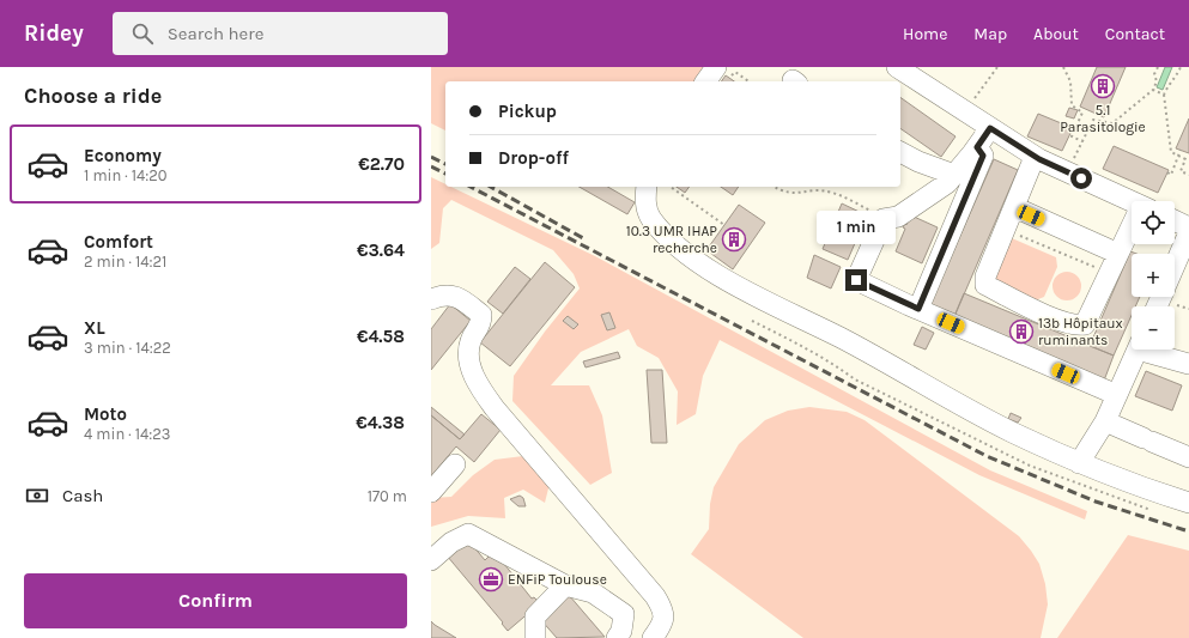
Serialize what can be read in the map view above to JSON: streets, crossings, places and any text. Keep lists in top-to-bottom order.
{
  "places": {
    "building": ["5.1 Parasitologie", "10.3 UMR IHAP recherche", "13b Hôpitaux ruminants"],
    "office": ["ENFiP Toulouse"]
  },
  "page": {
    "header": "Ridey",
    "search": "Search here",
    "nav": [
      "Home",
      "Map",
      "About",
      "Contact"
    ],
    "heading": "Choose a ride",
    "banner": ["Pickup", "Drop-off"],
    "list": [
      {
        "name": "Economy",
        "note": "1 min · 14:20",
        "value": "€2.70"
      },
      {
        "name": "Comfort",
        "note": "2 min · 14:21",
        "value": "€3.64"
      },
      {
        "name": "XL",
        "note": "3 min · 14:22",
        "value": "€4.58"
      },
      {
        "name": "Moto",
        "note": "4 min · 14:23",
        "value": "€4.38"
      }
    ],
    "map_buttons": ["+", "−"],
    "bubble": "1 min",
    "pay": ["Cash", "170 m"],
    "buttons": "Confirm"
  }
}
